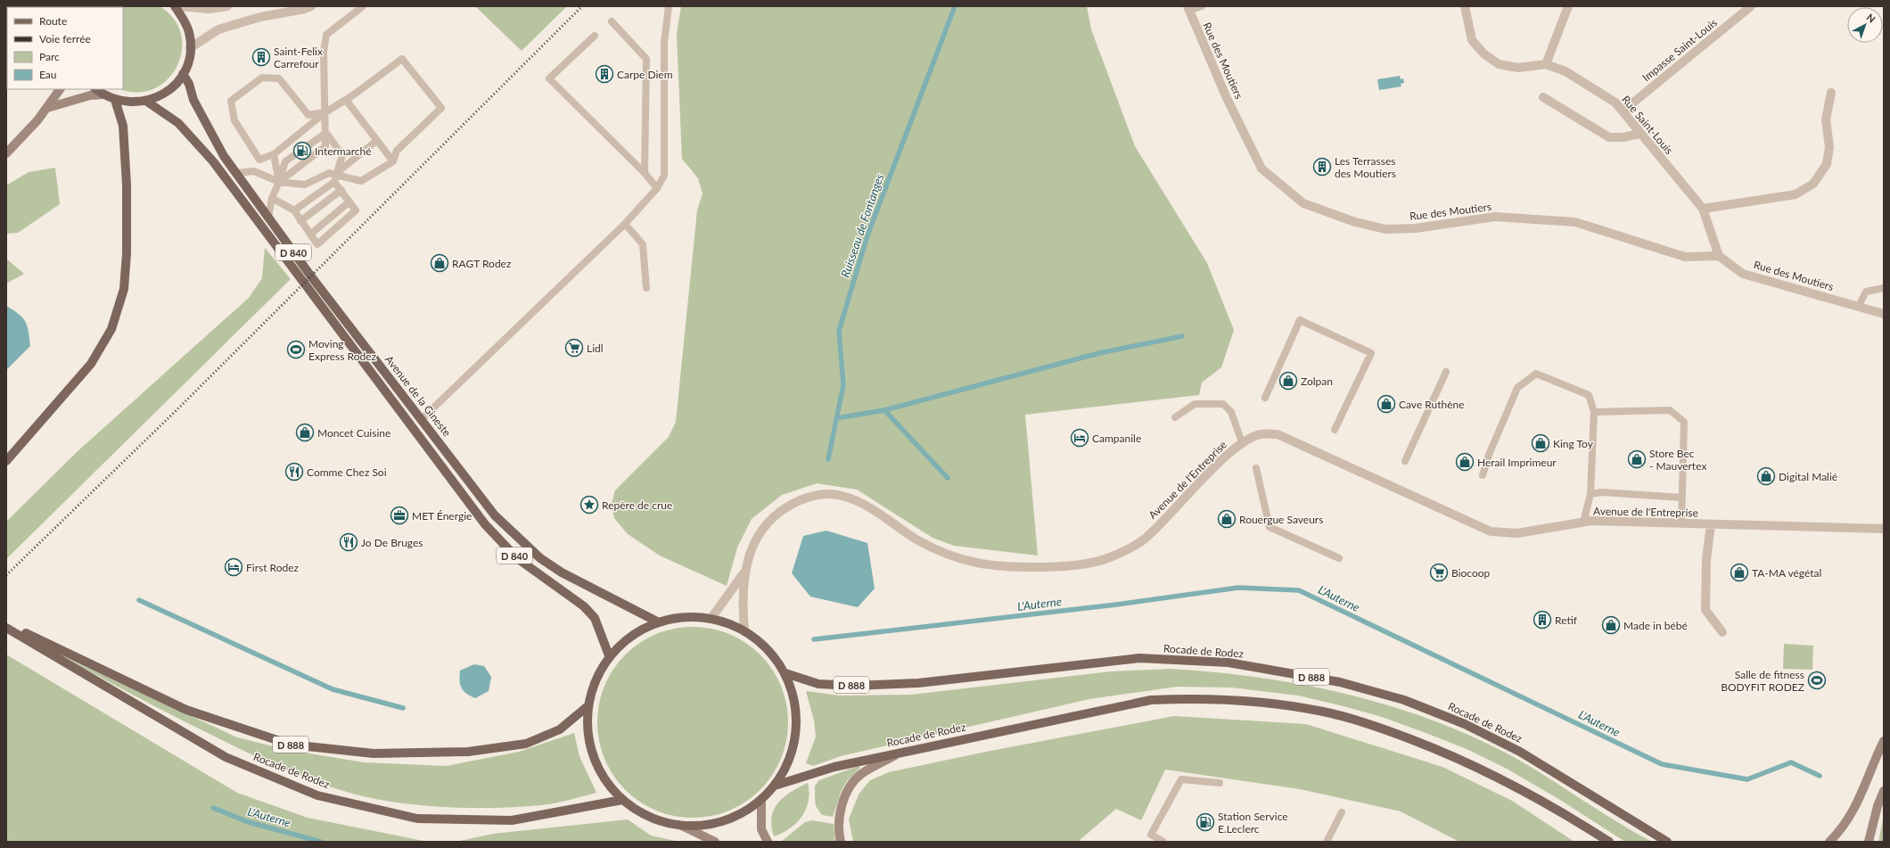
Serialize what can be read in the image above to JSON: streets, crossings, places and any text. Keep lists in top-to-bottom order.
{
  "streets": {
    "main road": [
      "D 840",
      "Avenue de la Gineste",
      "Rocade de Rodez",
      "D 888"
    ],
    "street": [
      "Impasse Saint-Louis",
      "Rue des Moutiers",
      "Rue Saint-Louis",
      "Avenue de l'Entreprise"
    ]
  },
  "crossings": [
    ["Impasse Saint-Louis", "Rue Saint-Louis"],
    ["Rue des Moutiers", "Rue Saint-Louis"]
  ],
  "water": ["Ruisseau de Fontanges", "L'Auterne"],
  "places": {
    "building": [
      "Saint-Felix Carrefour",
      "Carpe Diem",
      "Les Terrasses des Moutiers",
      "Retif"
    ],
    "fuel station": ["Intermarché", "Station Service E.Leclerc"],
    "shop": [
      "RAGT Rodez",
      "Zolpan",
      "Cave Ruthène",
      "Moncet Cuisine",
      "King Toy",
      "Store Bec - Mauvertex",
      "Herail Imprimeur",
      "Digital Malié",
      "Rouergue Saveurs",
      "TA-MA végétal",
      "Made in bébé"
    ],
    "supermarket": ["Lidl", "Biocoop"],
    "sports": ["Moving Express Rodez", "Salle de fitness BODYFIT RODEZ"],
    "hotel": ["Campanile", "First Rodez"],
    "restaurant": ["Comme Chez Soi", "Jo De Bruges"],
    "place": ["Repère de crue"],
    "office": ["MET Énergie"]
  },
  "legend": [
    "Route",
    "Voie ferrée",
    "Parc",
    "Eau"
  ],
  "north": "top right"
}
